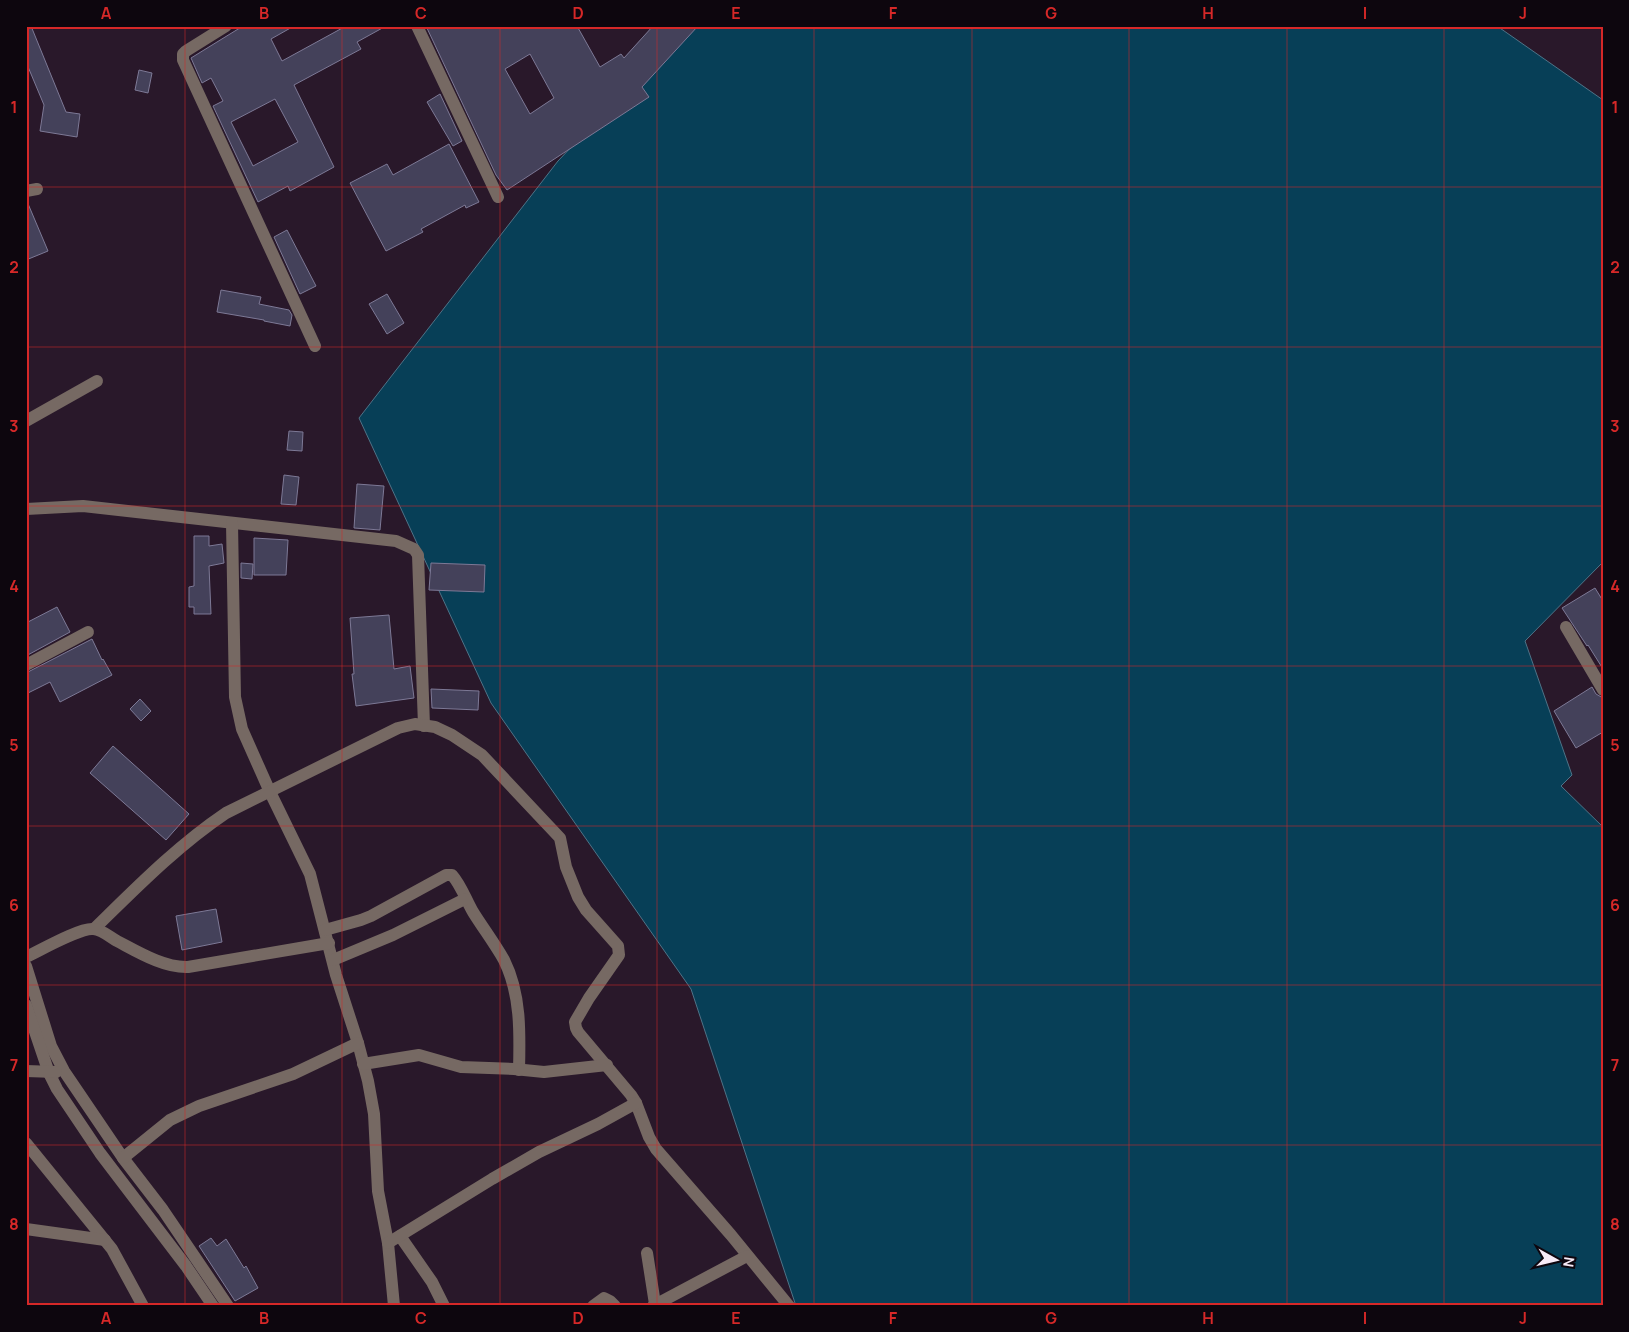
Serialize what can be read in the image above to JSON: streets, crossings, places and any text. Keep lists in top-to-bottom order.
{
  "north": "right",
  "grid": {
    "columns": [
      "A",
      "B",
      "C",
      "D",
      "E",
      "F",
      "G",
      "H",
      "I",
      "J"
    ],
    "rows": [
      "1",
      "2",
      "3",
      "4",
      "5",
      "6",
      "7",
      "8"
    ]
  }
}
